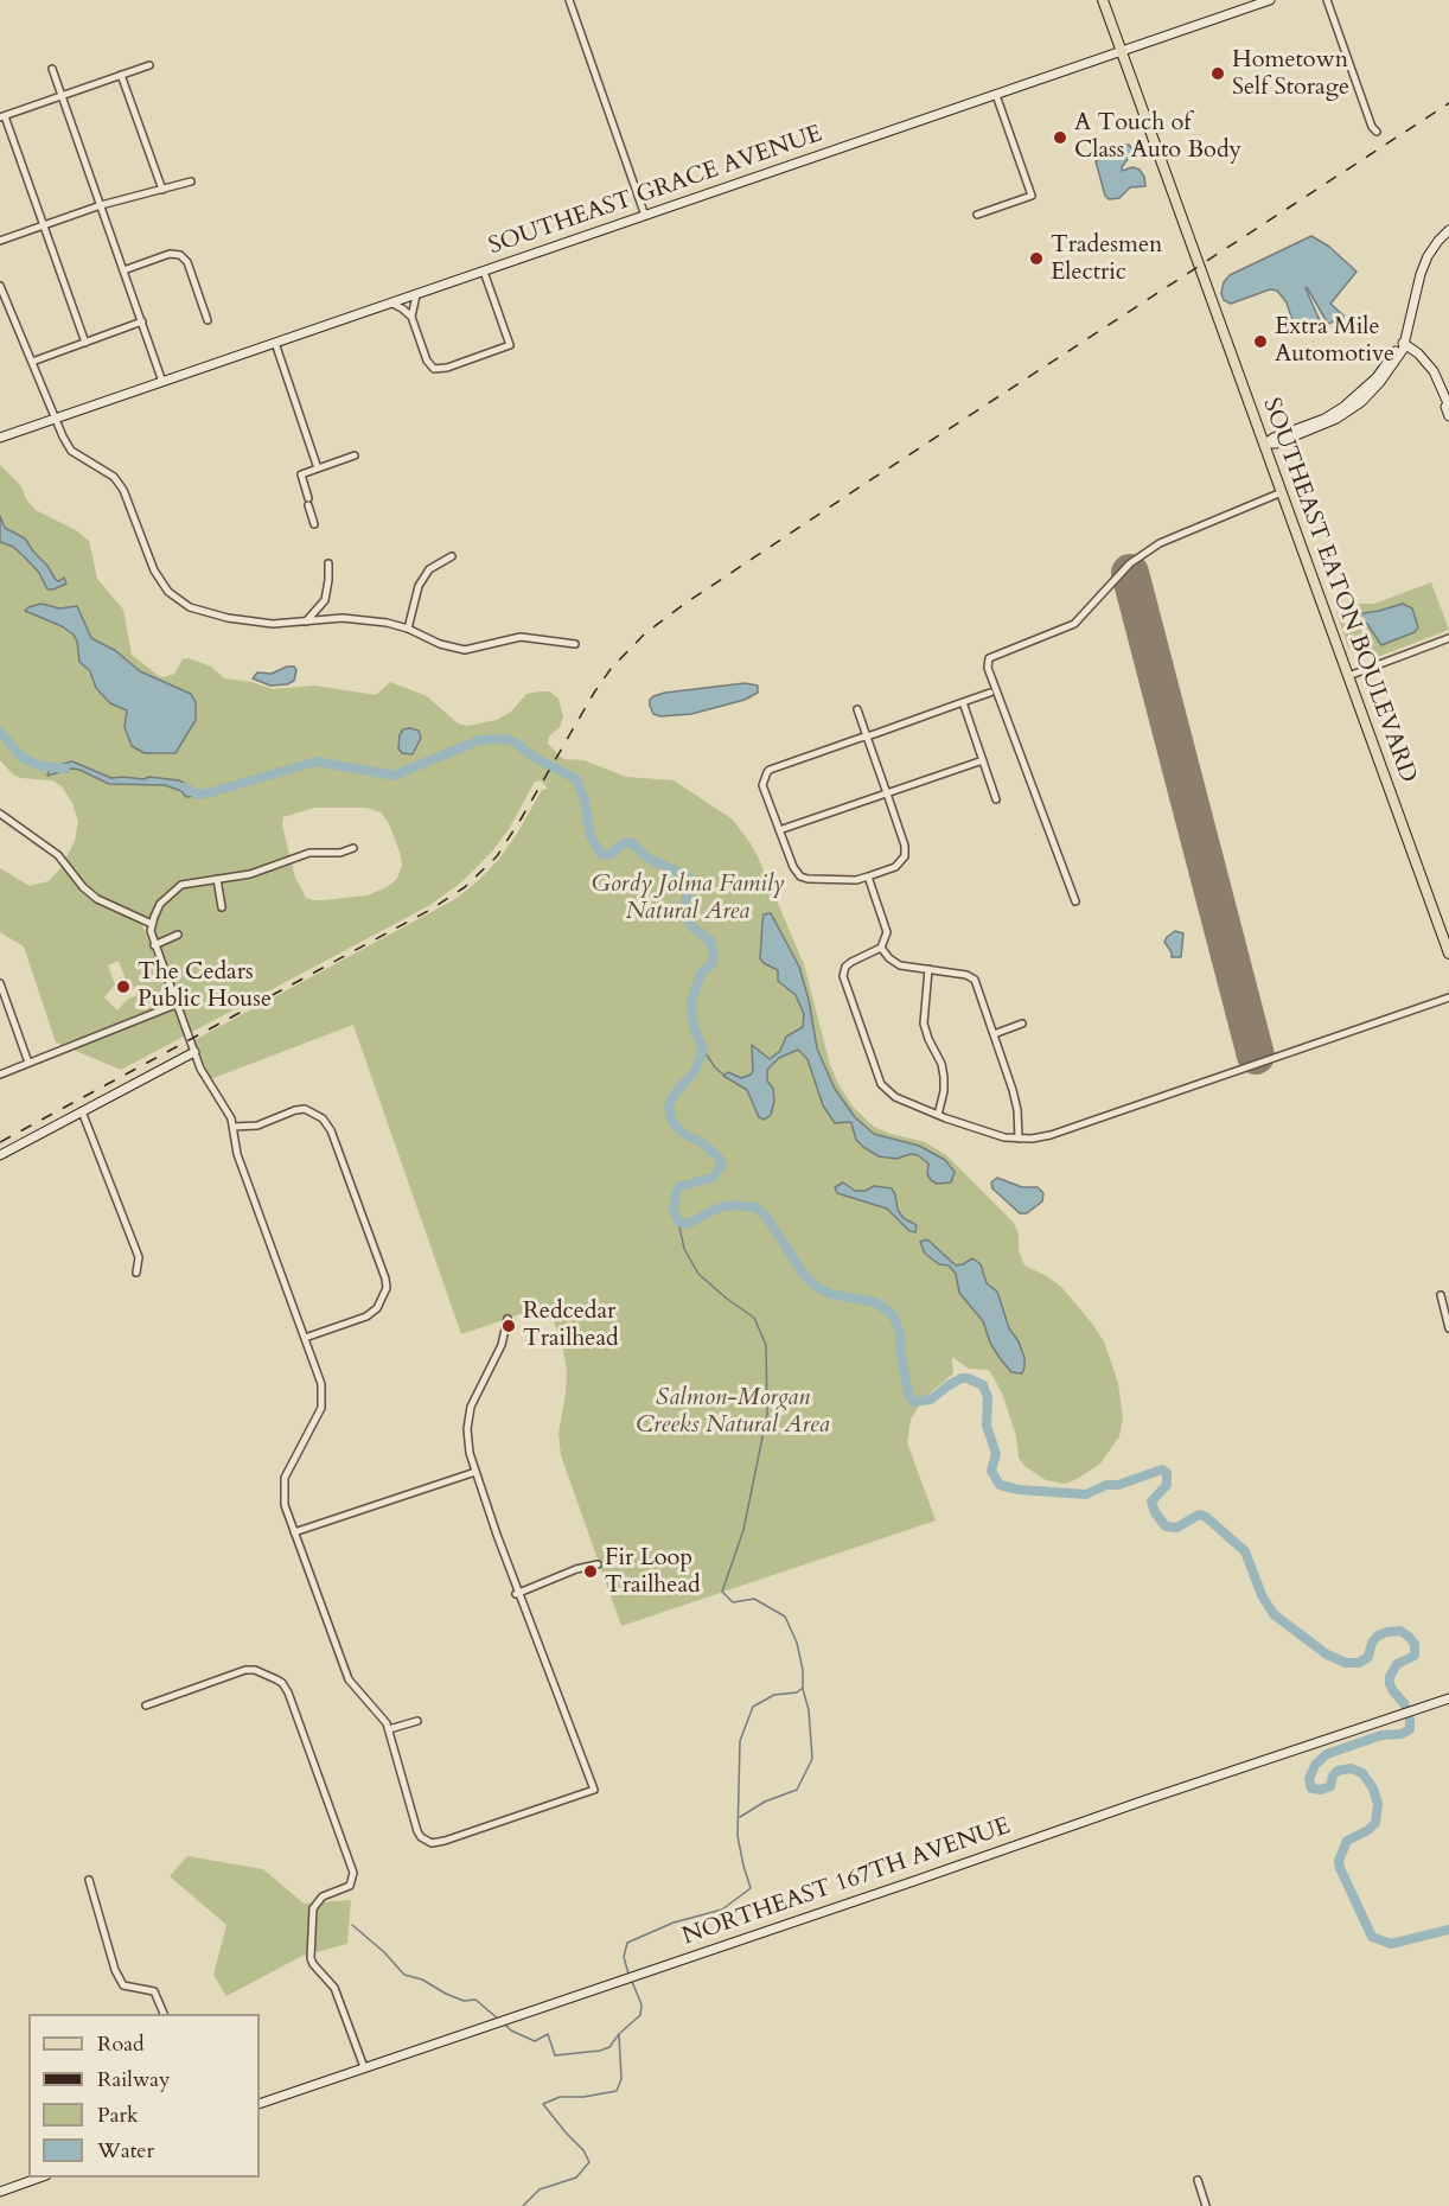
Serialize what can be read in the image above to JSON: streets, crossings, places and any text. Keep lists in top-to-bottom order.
{
  "streets": {
    "main road": ["SOUTHEAST EATON BOULEVARD"],
    "street": ["SOUTHEAST GRACE AVENUE", "NORTHEAST 167TH AVENUE"]
  },
  "crossings": [
    ["SOUTHEAST GRACE AVENUE", "SOUTHEAST EATON BOULEVARD"]
  ],
  "parks": ["Gordy Jolma Family Natural Area", "Salmon-Morgan Creeks Natural Area"],
  "places": [
    "Hometown Self Storage",
    "A Touch of Class Auto Body",
    "Tradesmen Electric",
    "Extra Mile Automotive",
    "The Cedars Public House",
    "Redcedar Trailhead",
    "Fir Loop Trailhead"
  ],
  "legend": [
    "Road",
    "Railway",
    "Park",
    "Water"
  ]
}
